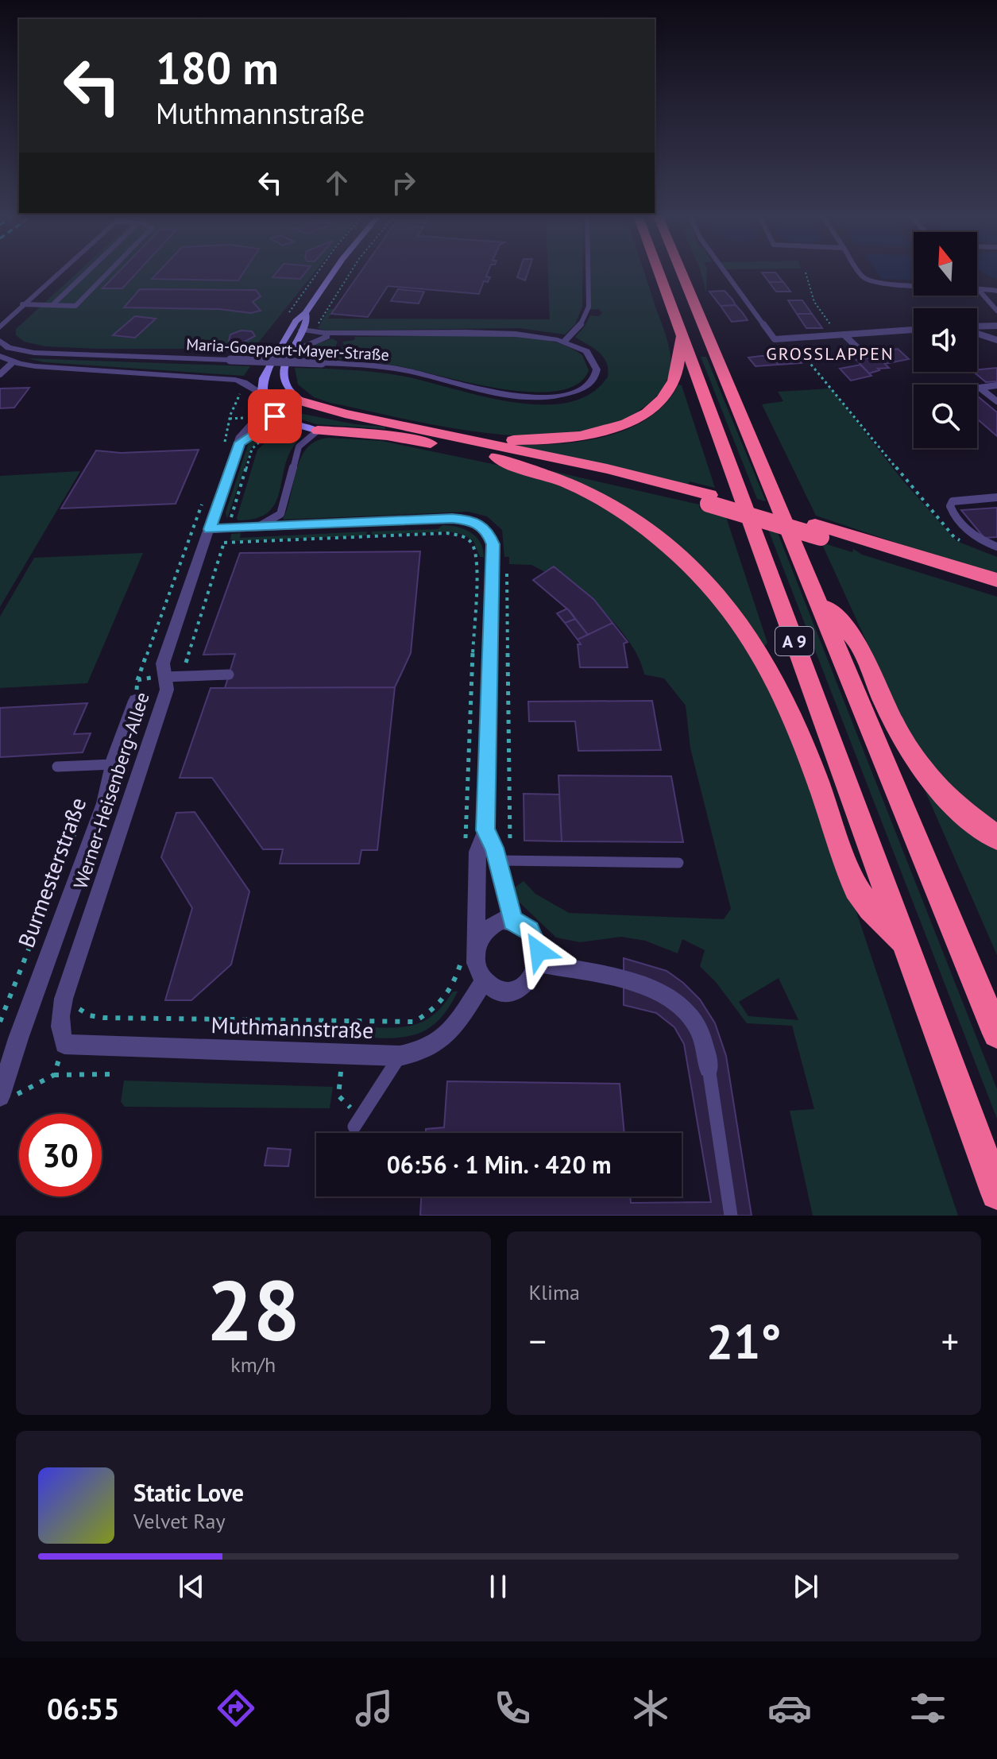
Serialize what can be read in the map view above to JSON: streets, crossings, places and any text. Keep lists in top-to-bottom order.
{
  "streets": {
    "highway": ["A 9"],
    "street": [
      "Maria-Goeppert-Mayer-Straße",
      "Werner-Heisenberg-Allee",
      "Burmesterstraße",
      "Muthmannstraße"
    ]
  },
  "crossings": [
    ["Werner-Heisenberg-Allee", "Muthmannstraße"]
  ],
  "districts": ["GROSSLAPPEN"],
  "north": "top",
  "page": {
    "turn": ["180 m", "Muthmannstraße"],
    "limit": "30",
    "trip": "06:56 · 1 Min. · 420 m",
    "tile": [
      ["28", "km/h"],
      "Klima"
    ],
    "heat": ["−", "21°", "+"],
    "song": ["Static Love", "Velvet Ray"],
    "tabs": "06:55"
  }
}
